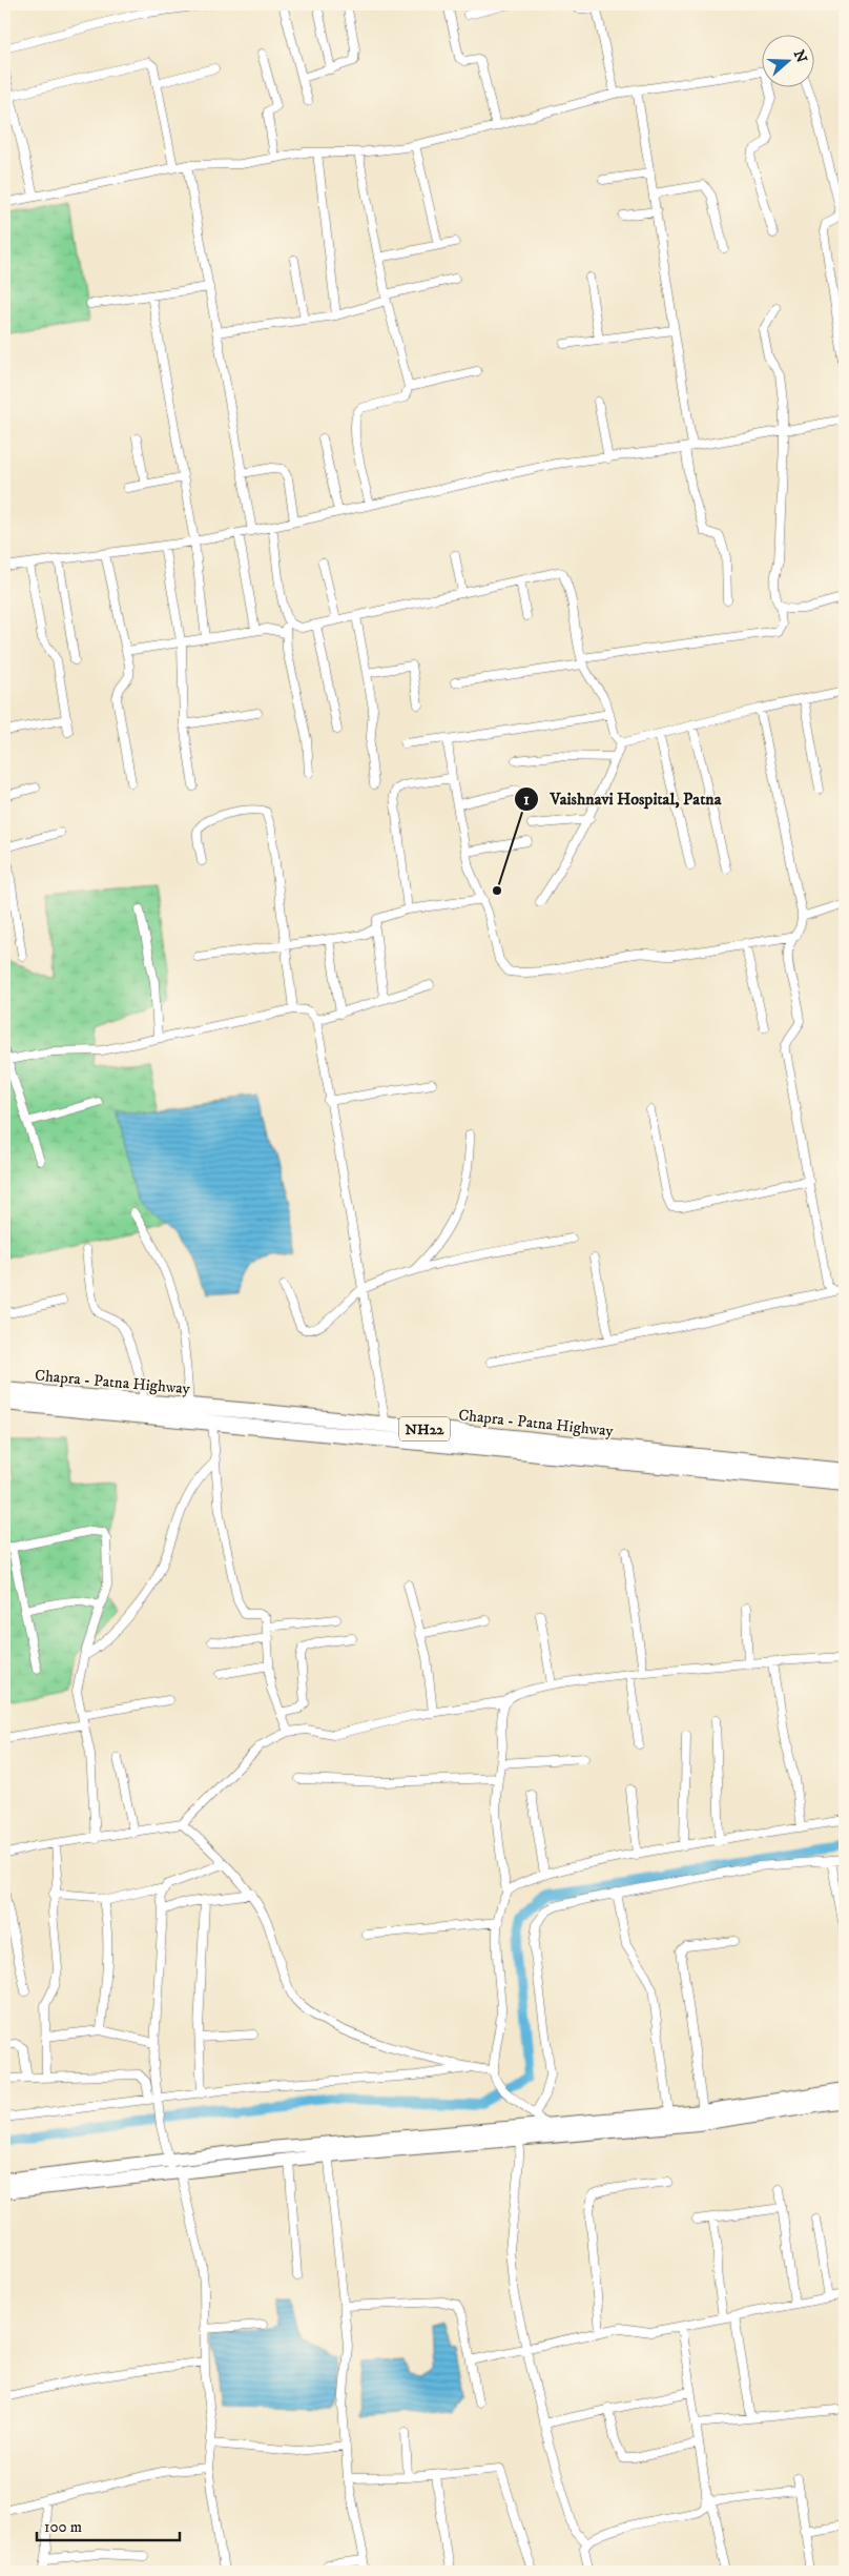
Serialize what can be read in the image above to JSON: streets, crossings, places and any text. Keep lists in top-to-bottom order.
{
  "streets": {
    "highway": ["Chapra - Patna Highway", "NH22"]
  },
  "places": ["Vaishnavi Hospital, Patna"],
  "scale_bar": "100 m",
  "north": "right"
}
